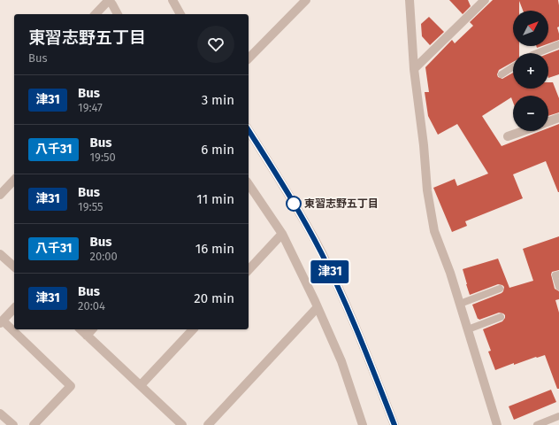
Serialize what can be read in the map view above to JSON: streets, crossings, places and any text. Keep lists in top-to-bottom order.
{
  "places": ["東習志野五丁目"],
  "lines": ["bus line 津31"],
  "north": "top right",
  "page": {
    "on_map": "津31",
    "map_buttons": ["+", "−"],
    "heading": ["東習志野五丁目", "Bus"],
    "list": [
      {
        "mark": "津31",
        "name": "Bus",
        "note": "19:47",
        "value": "3 min"
      },
      {
        "mark": "八千31",
        "name": "Bus",
        "note": "19:50",
        "value": "6 min"
      },
      {
        "mark": "津31",
        "name": "Bus",
        "note": "19:55",
        "value": "11 min"
      },
      {
        "mark": "八千31",
        "name": "Bus",
        "note": "20:00",
        "value": "16 min"
      },
      {
        "mark": "津31",
        "name": "Bus",
        "note": "20:04",
        "value": "20 min"
      }
    ]
  }
}
